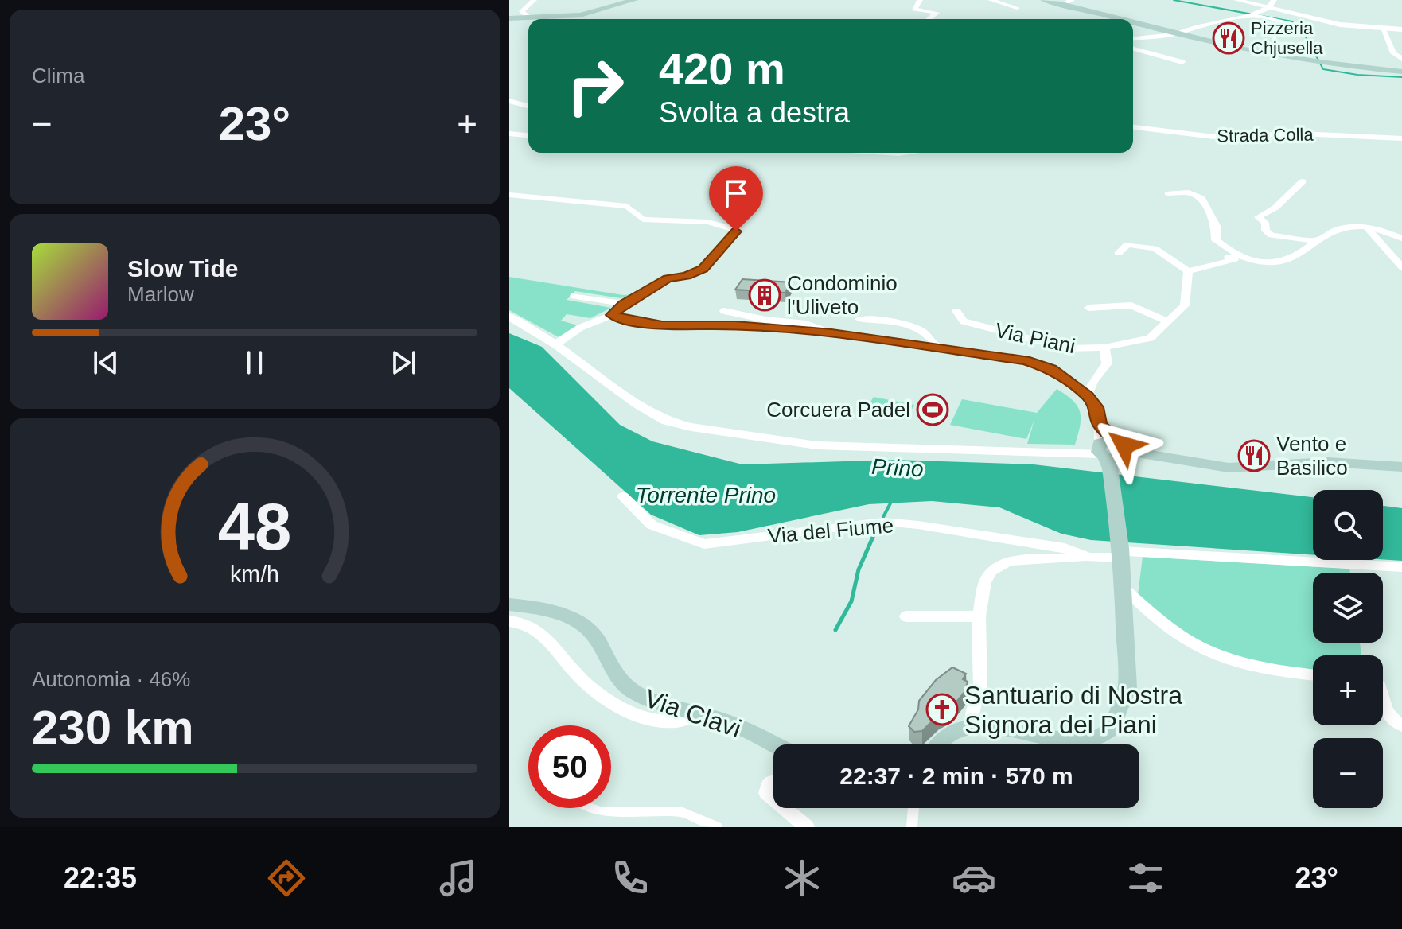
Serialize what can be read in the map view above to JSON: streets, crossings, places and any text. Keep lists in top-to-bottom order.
{
  "streets": {
    "main road": ["Via Clavi"],
    "street": ["Strada Colla", "Via Piani", "Via del Fiume"]
  },
  "water": ["Prino", "Torrente Prino"],
  "places": {
    "restaurant": ["Pizzeria Chjusella", "Vento e Basilico"],
    "building": ["Condominio l'Uliveto"],
    "sports": ["Corcuera Padel"],
    "church": ["Santuario di Nostra Signora dei Piani"]
  },
  "page": {
    "tile": [
      "Clima",
      ["Autonomia · 46%", "230 km"]
    ],
    "turn": ["420 m", "Svolta a destra"],
    "heat": ["−", "23°", "+"],
    "song": ["Slow Tide", "Marlow"],
    "map_buttons": ["+", "−"],
    "limit": "50",
    "trip": "22:37 · 2 min · 570 m",
    "tabs": ["22:35", "23°"],
    "gauge": ["48", "km/h"]
  }
}
